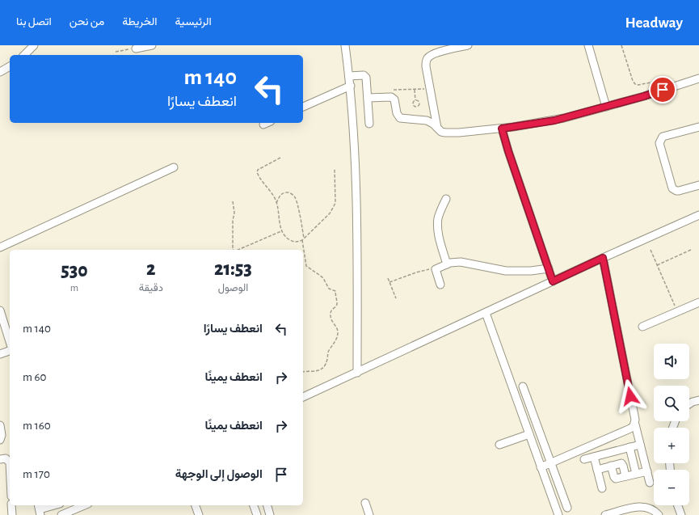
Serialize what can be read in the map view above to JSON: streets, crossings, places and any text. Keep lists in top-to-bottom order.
{
  "page": {
    "header": "Headway",
    "nav": [
      "الرئيسية",
      "الخريطة",
      "من نحن",
      "اتصل بنا"
    ],
    "turn": ["140 m", "انعطف يسارًا"],
    "eta": [
      "21:53",
      "الوصول",
      "2",
      "دقيقة",
      "530",
      "m"
    ],
    "list": [
      {
        "name": "انعطف يسارًا",
        "value": "140 m"
      },
      {
        "name": "انعطف يمينًا",
        "value": "60 m"
      },
      {
        "name": "انعطف يمينًا",
        "value": "160 m"
      },
      {
        "name": "الوصول إلى الوجهة",
        "value": "170 m"
      }
    ],
    "map_buttons": ["+", "−"]
  }
}
